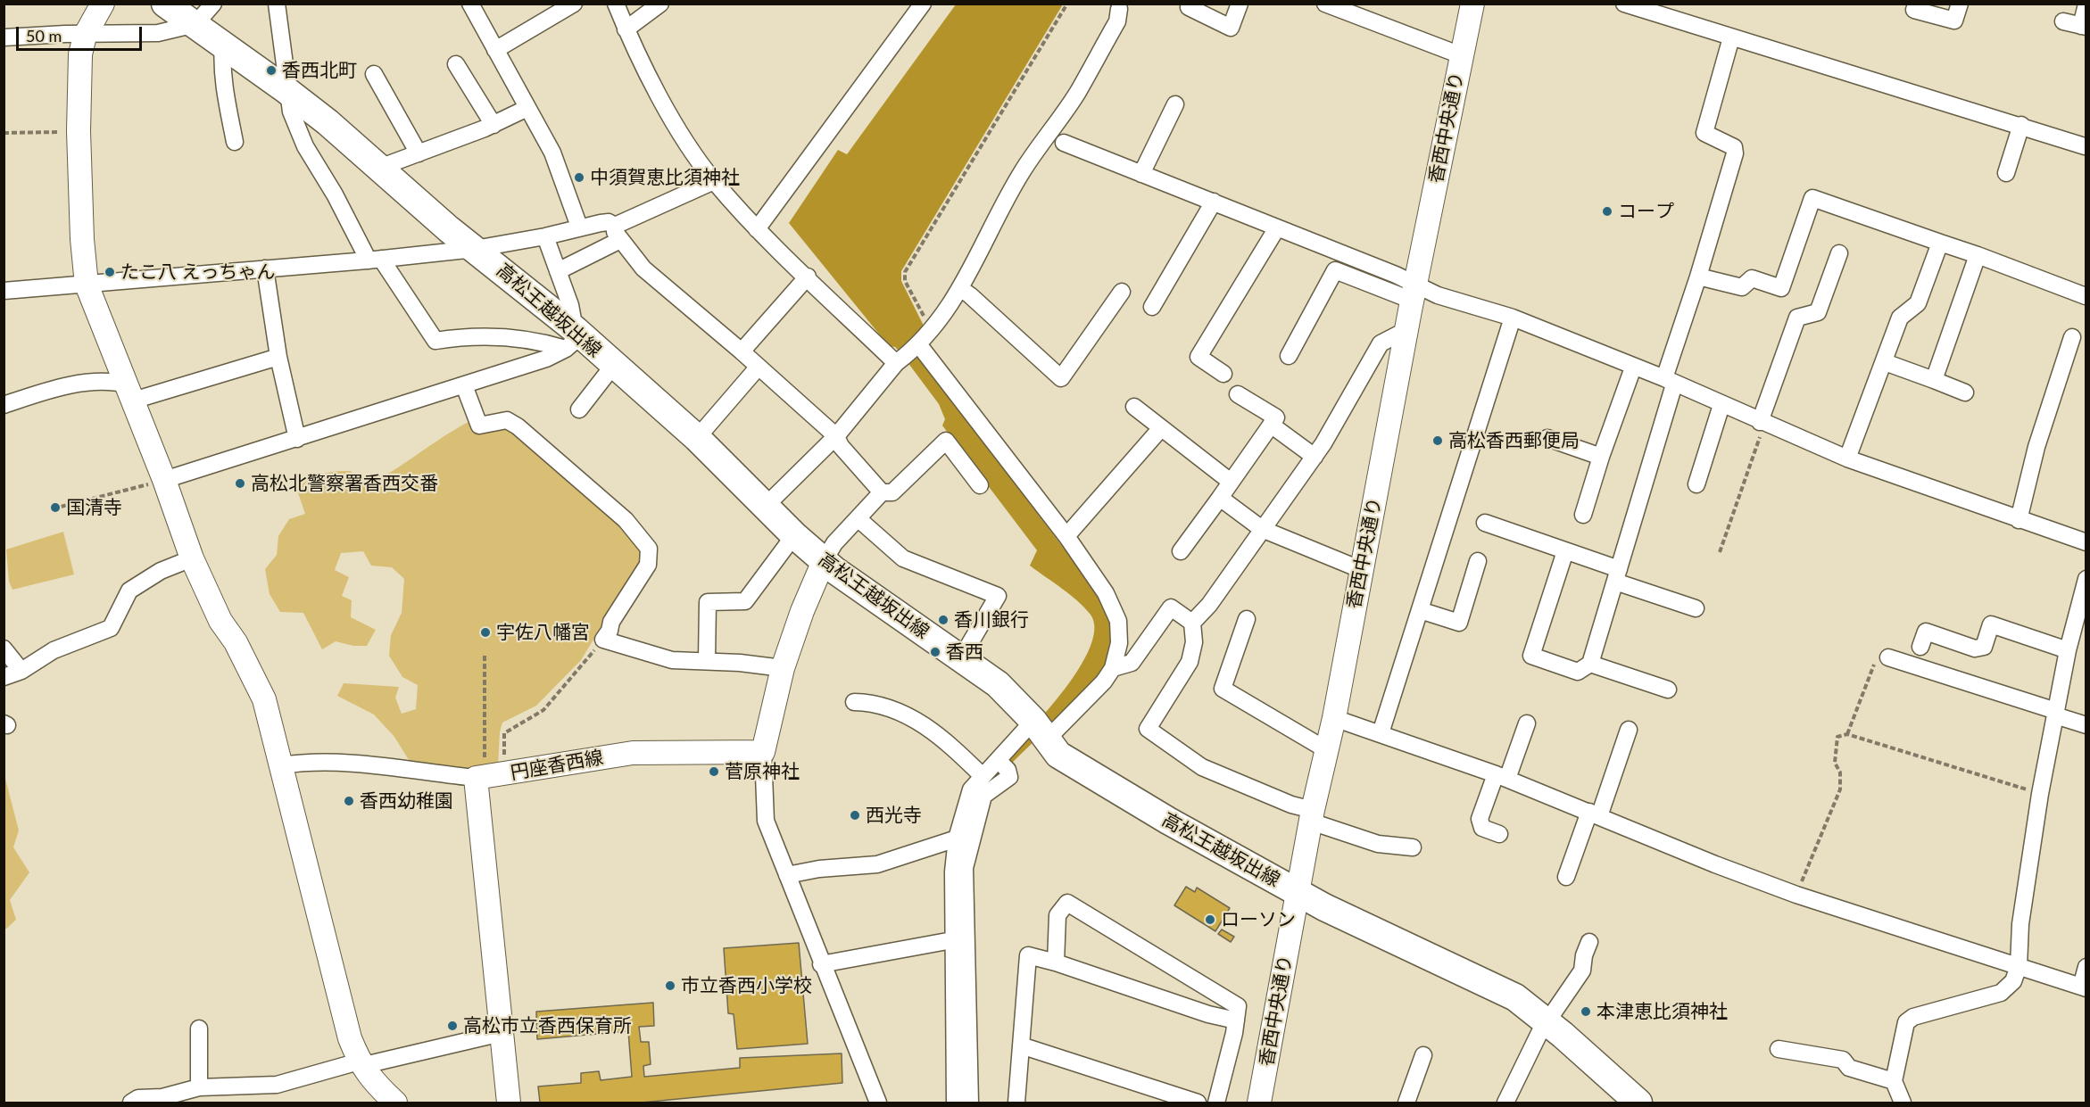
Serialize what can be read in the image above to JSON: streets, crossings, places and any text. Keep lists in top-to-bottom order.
{
  "streets": {
    "main road": ["高松王越坂出線"],
    "street": ["香西中央通り", "円座香西線"]
  },
  "crossings": [
    ["香西中央通り", "高松王越坂出線"]
  ],
  "places": [
    "香西北町",
    "中須賀恵比須神社",
    "コープ",
    "たこ八 えっちゃん",
    "高松香西郵便局",
    "高松北警察署香西交番",
    "国清寺",
    "香川銀行",
    "宇佐八幡宮",
    "香西",
    "菅原神社",
    "香西幼稚園",
    "西光寺",
    "ローソン",
    "市立香西小学校",
    "本津恵比須神社",
    "高松市立香西保育所"
  ],
  "scale_bar": "50 m"
}
